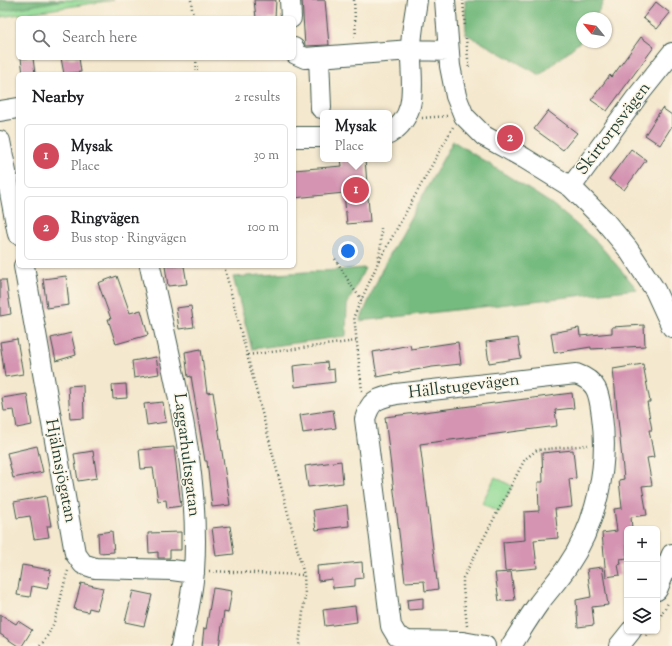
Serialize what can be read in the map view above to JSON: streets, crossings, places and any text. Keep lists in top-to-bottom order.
{
  "streets": {
    "street": [
      "Skirtorpsvägen",
      "Hällstugevägen",
      "Laggarhultsgatan",
      "Hjälmsjögatan"
    ]
  },
  "north": "top left",
  "page": {
    "search": "Search here",
    "heading": ["Nearby", "2 results"],
    "popup": ["Mysak", "Place"],
    "pins": ["2", "1"],
    "list": [
      {
        "mark": "1",
        "name": "Mysak",
        "note": "Place",
        "value": "30 m"
      },
      {
        "mark": "2",
        "name": "Ringvägen",
        "note": "Bus stop · Ringvägen",
        "value": "100 m"
      }
    ],
    "map_buttons": ["+", "−"]
  }
}
